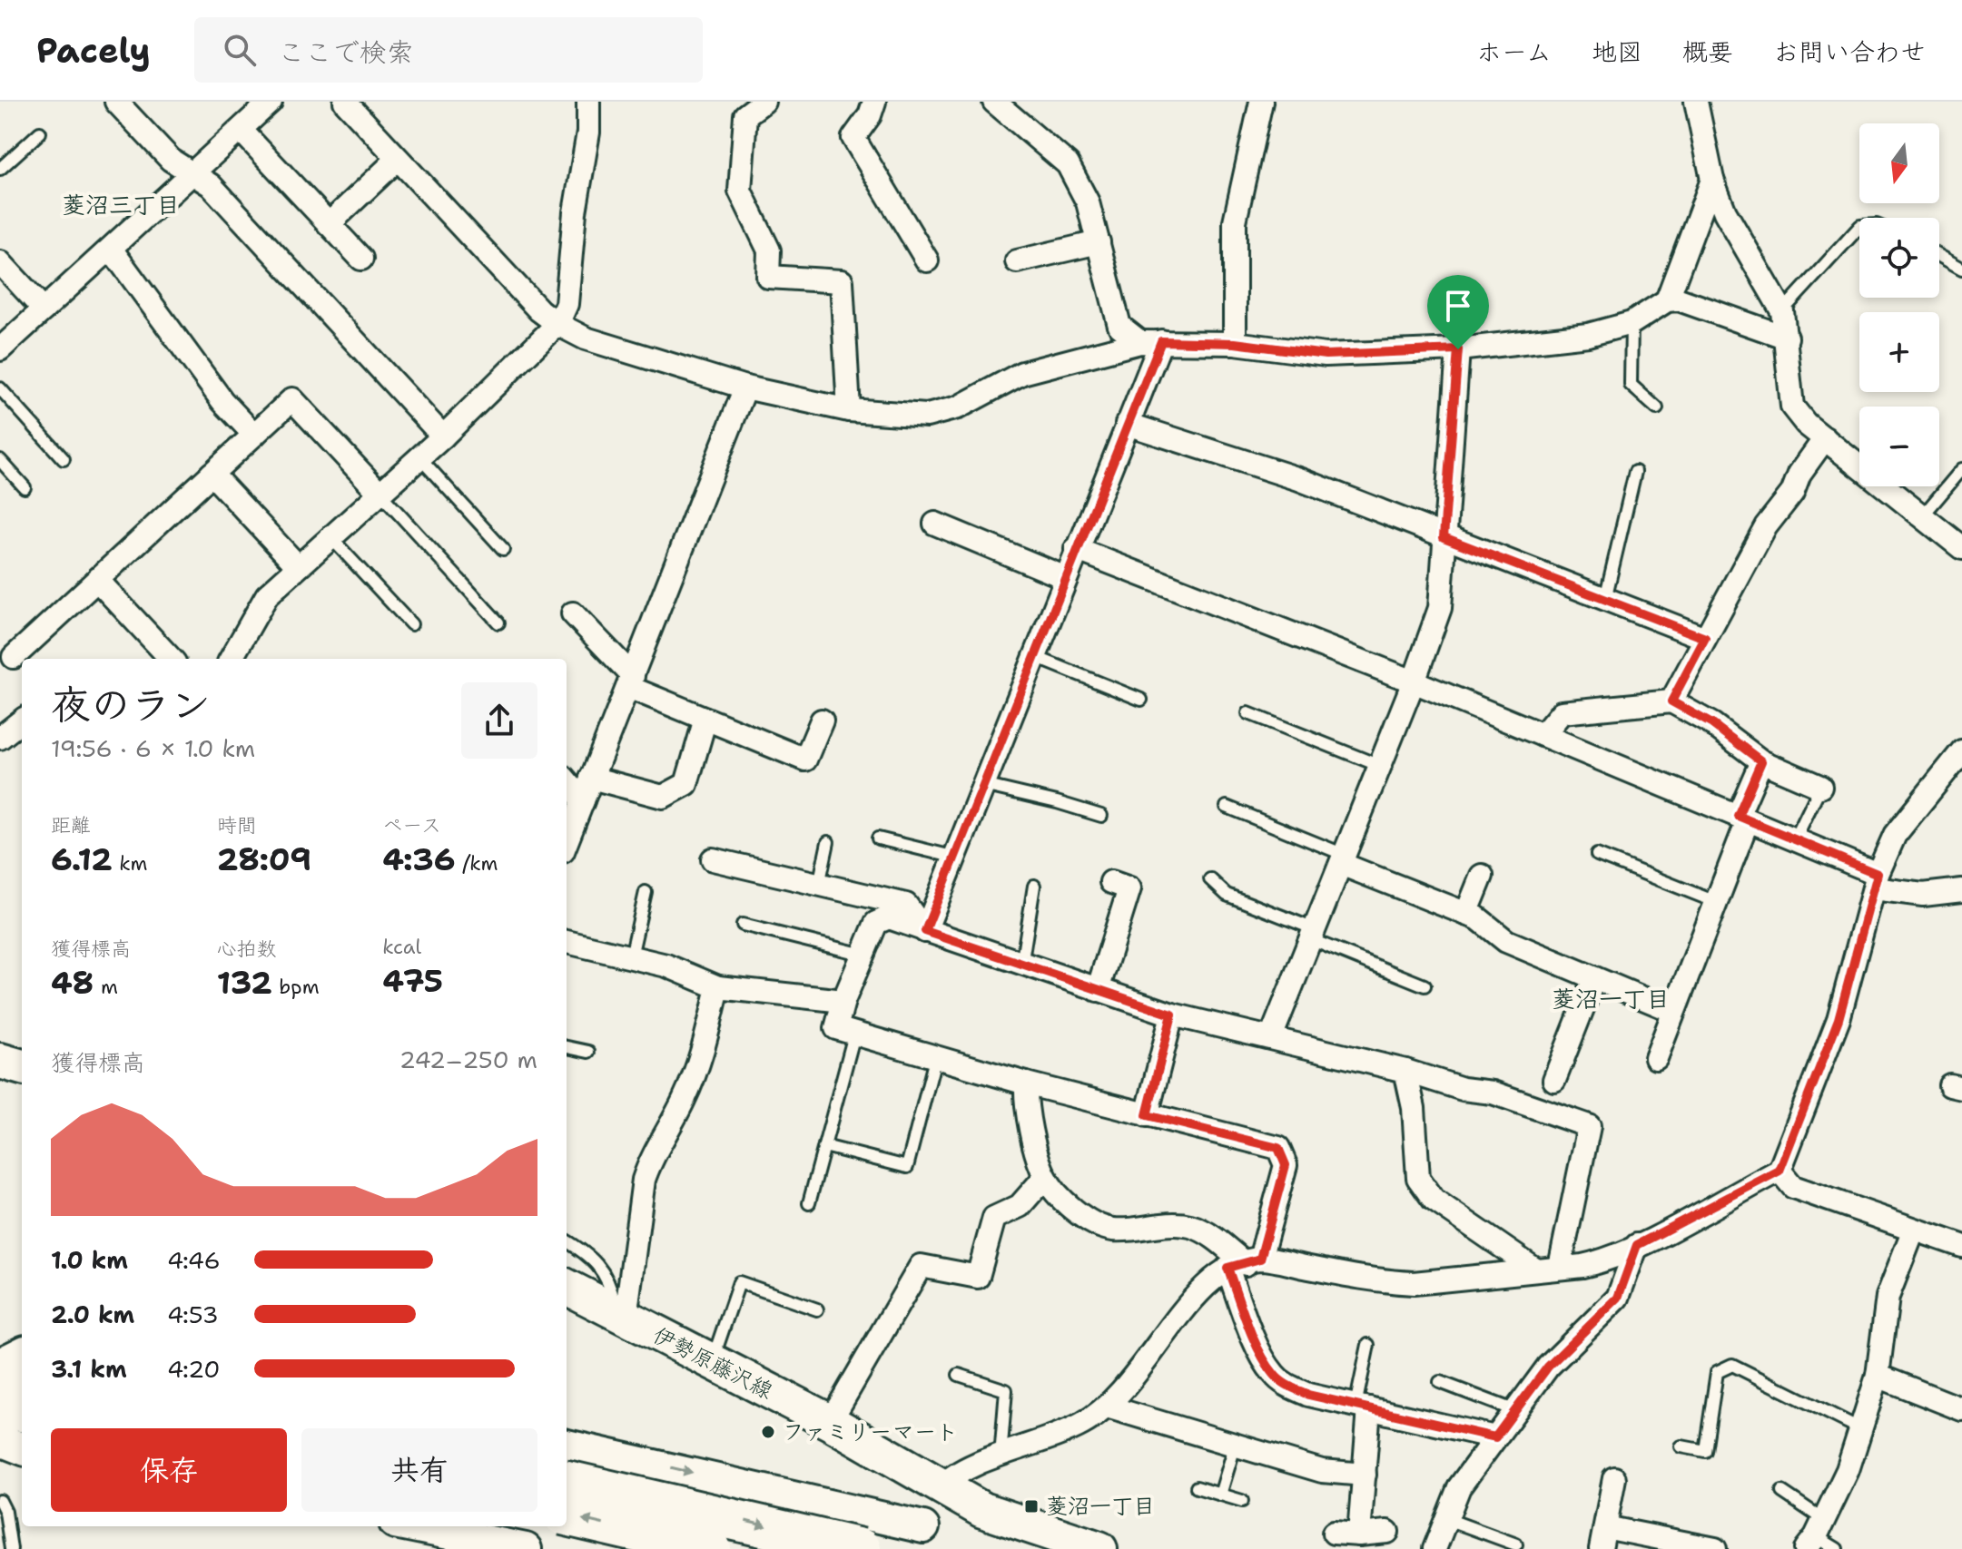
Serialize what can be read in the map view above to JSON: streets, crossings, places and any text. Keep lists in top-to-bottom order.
{
  "streets": {
    "main road": ["伊勢原藤沢線"]
  },
  "districts": ["菱沼三丁目", "菱沼一丁目"],
  "places": {
    "other": ["ファミリーマート"],
    "transit": ["菱沼一丁目"]
  },
  "north": "bottom",
  "page": {
    "header": "Pacely",
    "search": "ここで検索",
    "nav": [
      "ホーム",
      "地図",
      "概要",
      "お問い合わせ"
    ],
    "map_buttons": ["+", "−"],
    "heading": ["夜のラン", "19:56 · 6 × 1.0 km"],
    "stats": [
      ["距離", "6.12 km"],
      ["時間", "28:09"],
      ["ペース", "4:36 /km"],
      ["獲得標高", "48 m"],
      ["心拍数", "132 bpm"],
      ["kcal", "475"]
    ],
    "chart": ["獲得標高", "242–250 m"],
    "list": [
      {
        "name": "1.0 km",
        "note": "4:46"
      },
      {
        "name": "2.0 km",
        "note": "4:53"
      },
      {
        "name": "3.1 km",
        "note": "4:20"
      }
    ],
    "buttons": ["保存", "共有"]
  }
}
